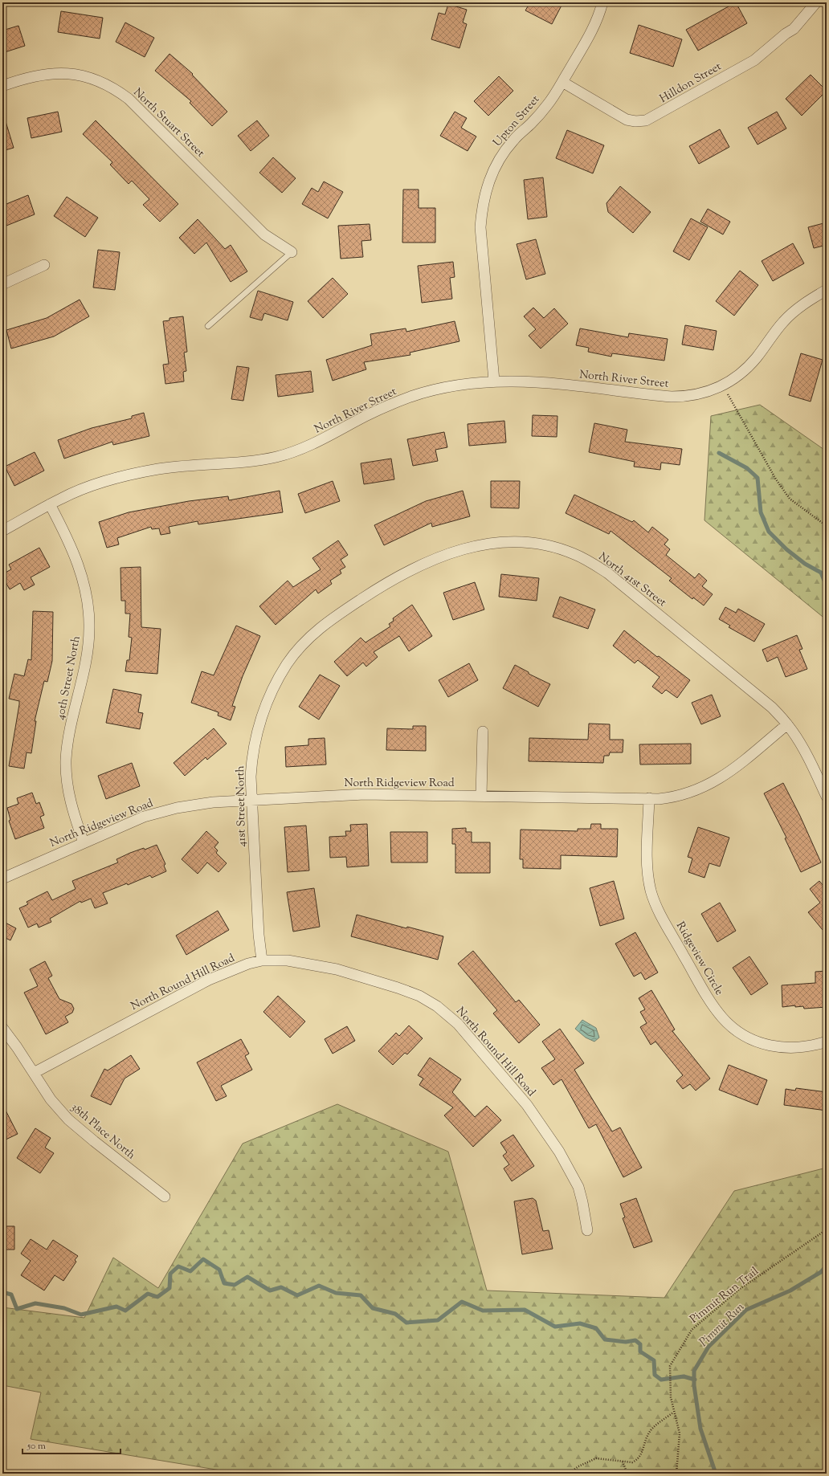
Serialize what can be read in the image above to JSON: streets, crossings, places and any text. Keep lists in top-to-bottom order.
{
  "streets": {
    "street": [
      "Hilldon Street",
      "Upton Street",
      "North Stuart Street",
      "North River Street",
      "North 41st Street",
      "40th Street North",
      "North Ridgeview Road",
      "41st Street North",
      "Ridgeview Circle",
      "North Round Hill Road",
      "38th Place North"
    ],
    "path": ["Pimmit Run Trail"]
  },
  "crossings": [
    ["Hilldon Street", "Upton Street"],
    ["Upton Street", "North River Street"],
    ["North River Street", "40th Street North"],
    ["North 41st Street", "North Ridgeview Road"],
    ["North 41st Street", "41st Street North"],
    ["40th Street North", "North Ridgeview Road"],
    ["North Ridgeview Road", "41st Street North"],
    ["North Ridgeview Road", "Ridgeview Circle"],
    ["41st Street North", "North Round Hill Road"],
    ["North Round Hill Road", "38th Place North"]
  ],
  "water": ["Pimmit Run"],
  "scale_bar": "50 m"
}
